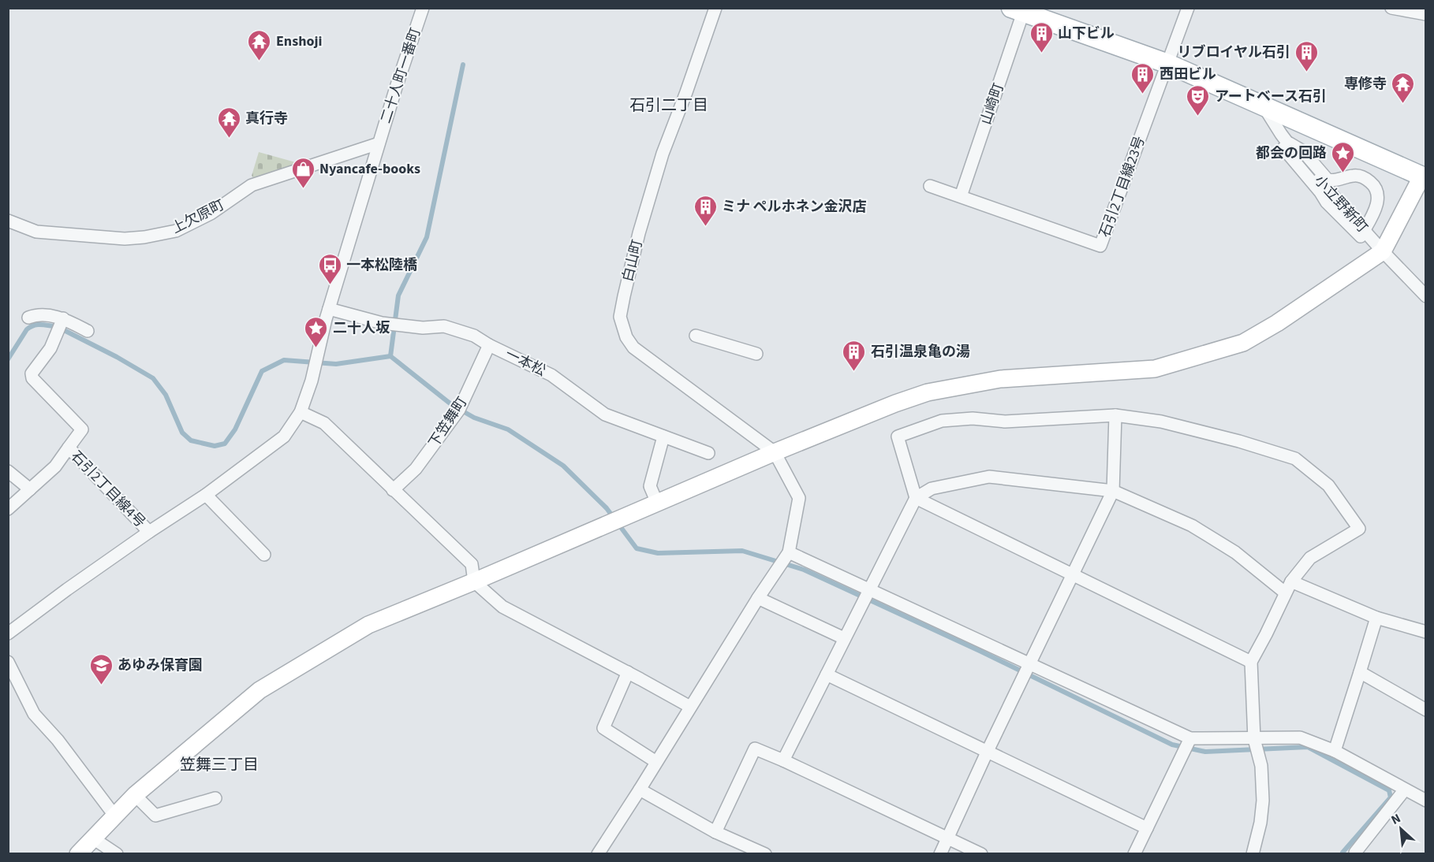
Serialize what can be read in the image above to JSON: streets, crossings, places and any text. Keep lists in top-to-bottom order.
{
  "streets": {
    "street": [
      "二十人町一番町",
      "山崎町",
      "石引2丁目線23号",
      "小立野新町",
      "上欠原町",
      "白山町",
      "一本松",
      "下笠舞町",
      "石引2丁目線4号"
    ]
  },
  "crossings": [
    ["二十人町一番町", "上欠原町"],
    ["二十人町一番町", "一本松"],
    ["二十人町一番町", "石引2丁目線4号"],
    ["山崎町", "石引2丁目線23号"],
    ["一本松", "下笠舞町"]
  ],
  "districts": ["石引二丁目", "笠舞三丁目"],
  "places": {
    "building": [
      "山下ビル",
      "リブロイヤル石引",
      "西田ビル",
      "ミナ ペルホネン金沢店",
      "石引温泉亀の湯"
    ],
    "temple": ["Enshoji", "専修寺", "真行寺"],
    "theatre": ["アートベース石引"],
    "place": ["都会の回路", "二十人坂"],
    "shop": ["Nyancafe-books"],
    "bus stop": ["一本松陸橋"],
    "school or university": ["あゆみ保育園"]
  },
  "north": "top left"
}
